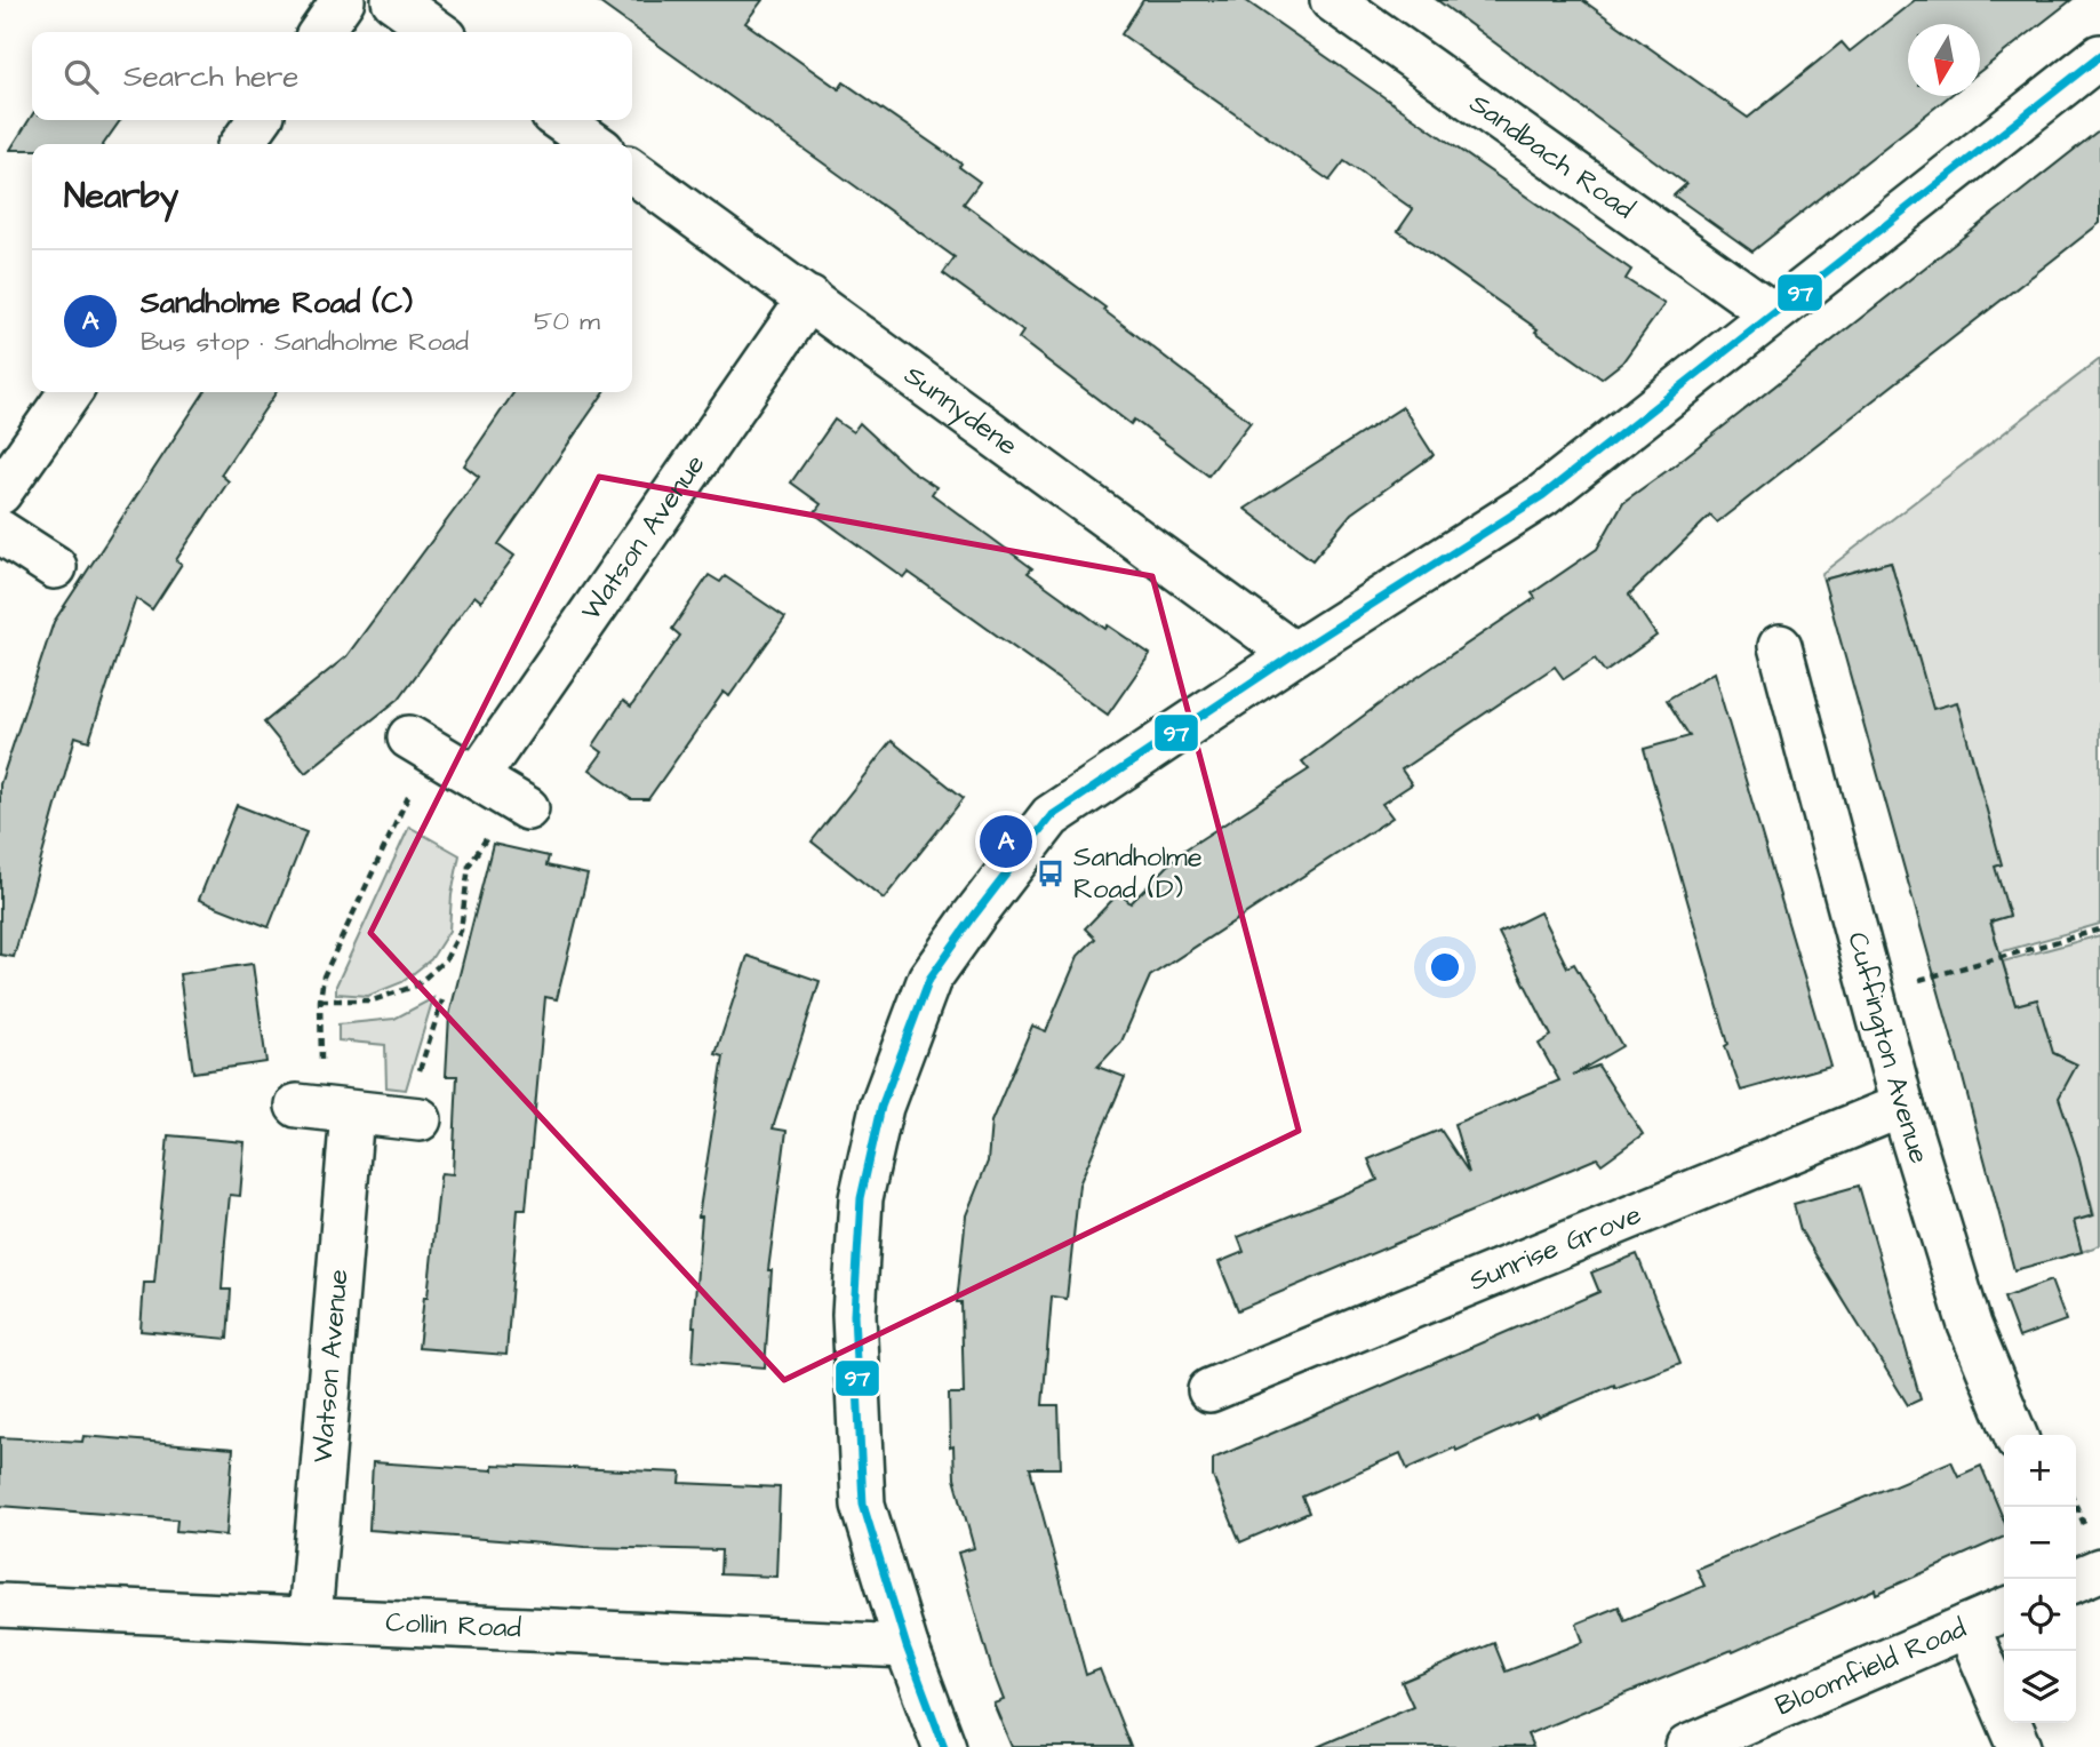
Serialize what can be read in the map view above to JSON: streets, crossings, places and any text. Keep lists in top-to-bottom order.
{
  "streets": {
    "street": [
      "Sandbach Road",
      "Sunnydene",
      "Watson Avenue",
      "Cuffington Avenue",
      "Sunrise Grove",
      "Collin Road",
      "Bloomfield Road"
    ]
  },
  "crossings": [
    ["Sunnydene", "Watson Avenue"],
    ["Watson Avenue", "Collin Road"],
    ["Cuffington Avenue", "Sunrise Grove"]
  ],
  "places": {
    "bus stop": ["Sandholme Road (D)"]
  },
  "lines": ["transit line 97"],
  "north": "bottom",
  "page": {
    "search": "Search here",
    "heading": "Nearby",
    "list": [
      {
        "mark": "A",
        "name": "Sandholme Road (C)",
        "note": "Bus stop · Sandholme Road",
        "value": "50 m"
      }
    ],
    "pins": "A",
    "map_buttons": ["+", "−"]
  }
}
